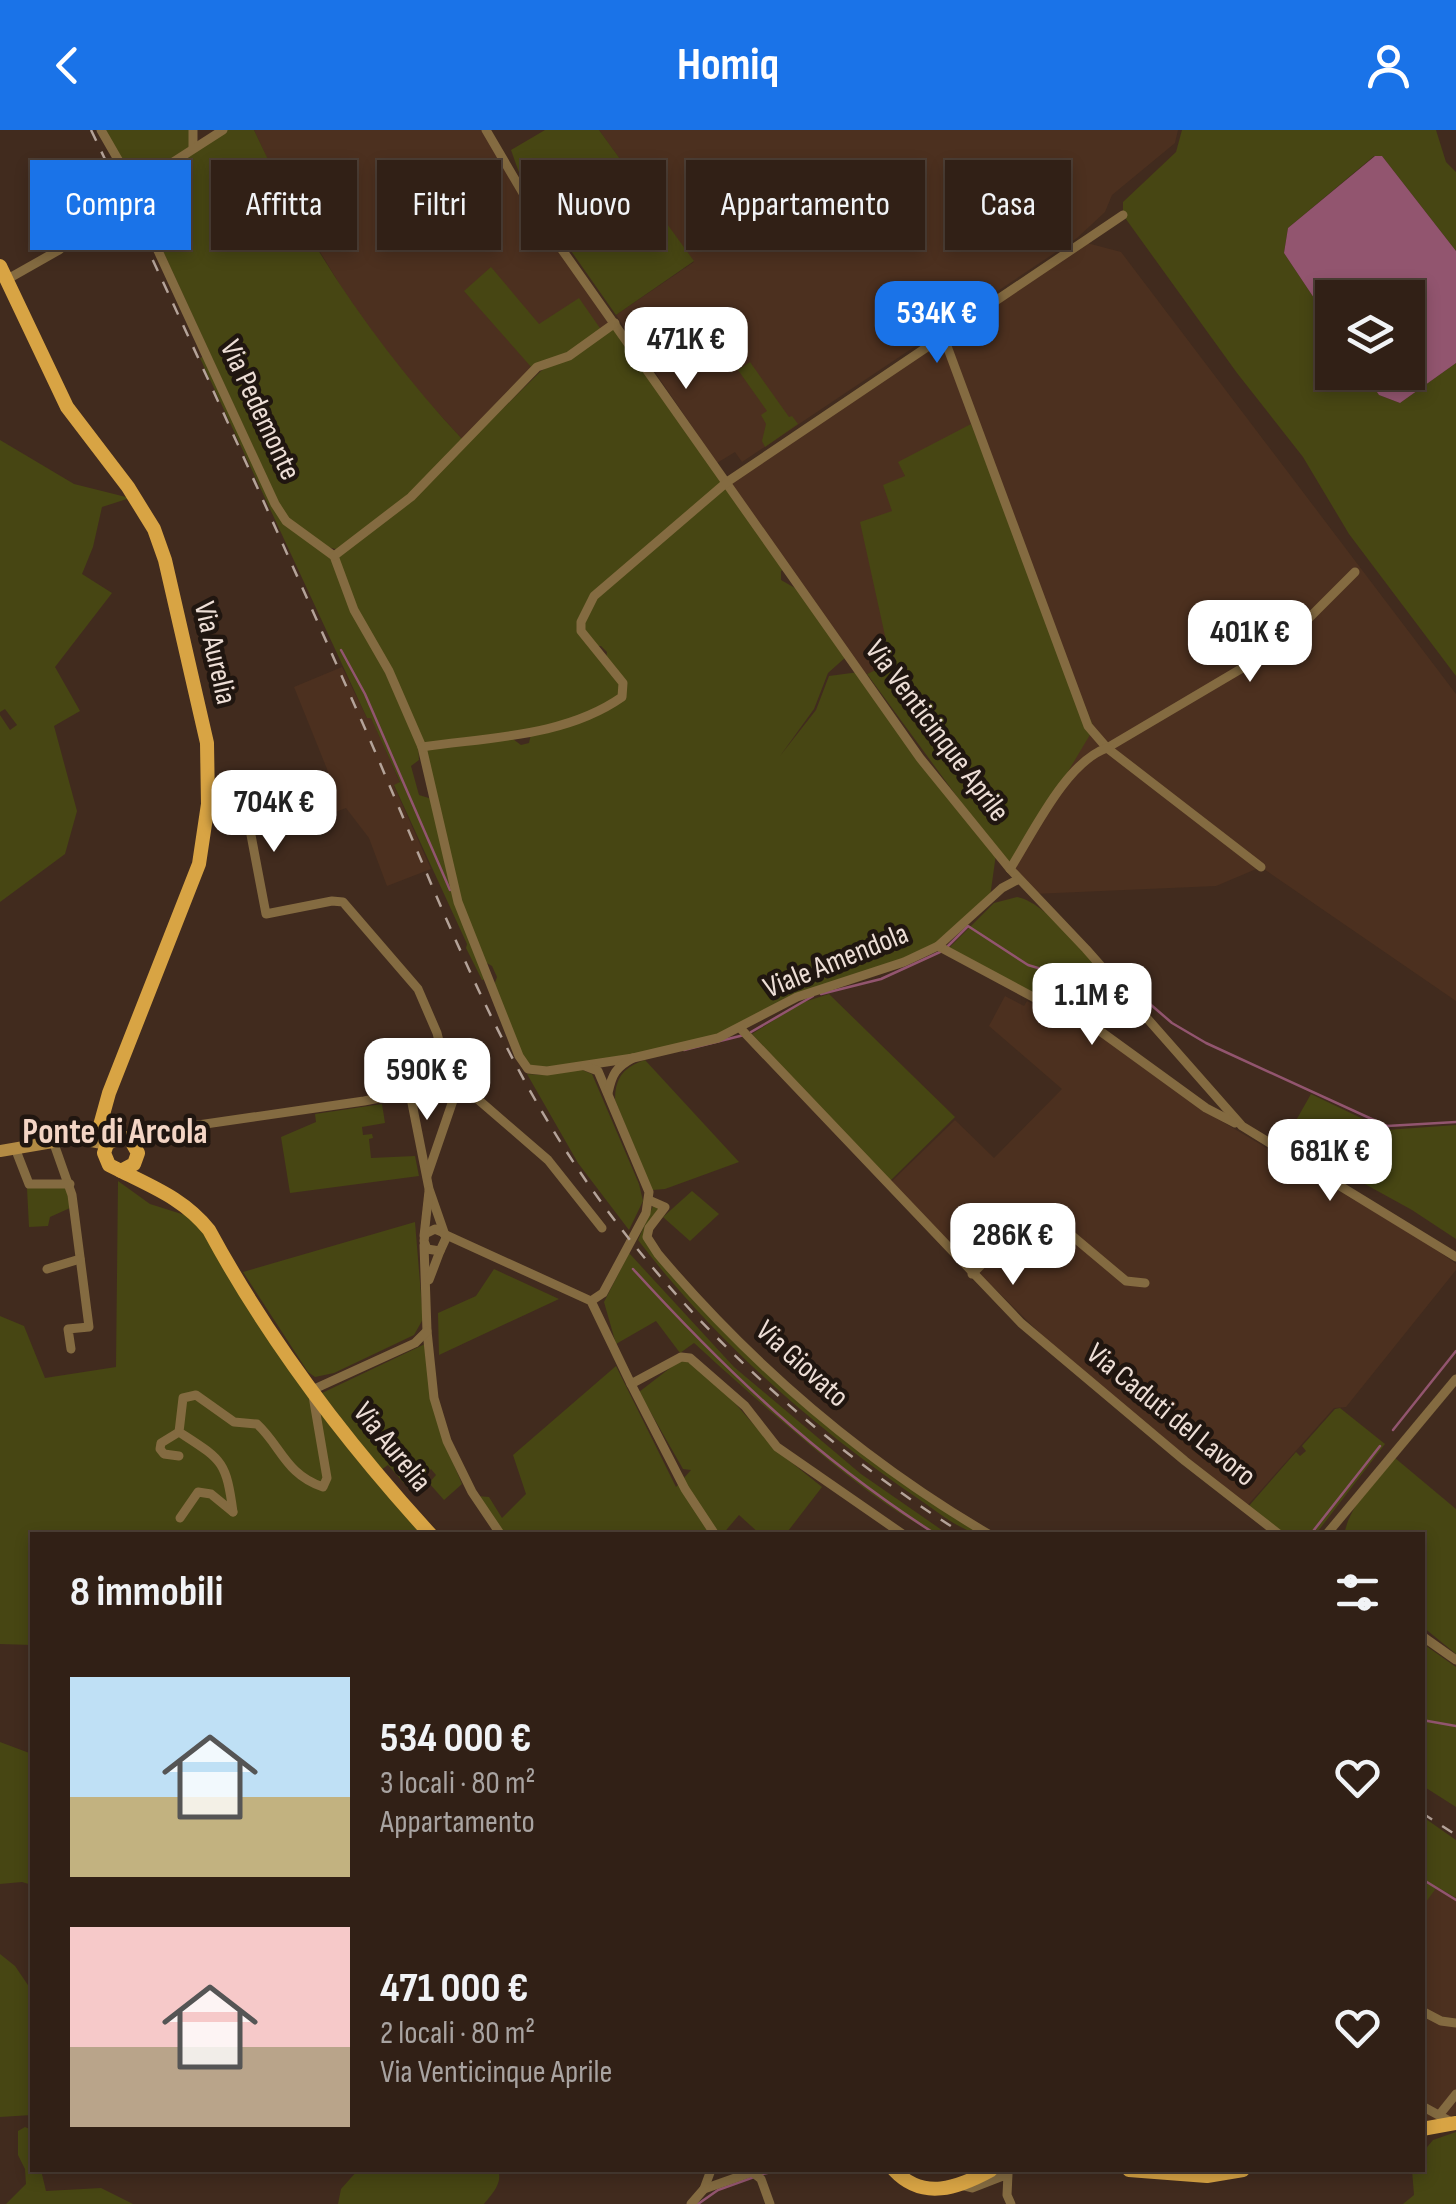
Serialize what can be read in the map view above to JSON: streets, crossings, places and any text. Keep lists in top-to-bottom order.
{
  "streets": {
    "main road": ["Via Aurelia"],
    "street": [
      "Via Pedemonte",
      "Via Venticinque Aprile",
      "Viale Amendola",
      "Via Giovato",
      "Via Caduti del Lavoro"
    ]
  },
  "crossings": [
    ["Via Venticinque Aprile", "Viale Amendola"],
    ["Viale Amendola", "Via Caduti del Lavoro"]
  ],
  "districts": ["Ponte di Arcola"],
  "page": {
    "header": "Homiq",
    "chip": [
      "Compra",
      "Affitta",
      "Filtri",
      "Nuovo",
      "Appartamento",
      "Casa"
    ],
    "price": [
      "534K €",
      "471K €",
      "401K €",
      "704K €",
      "1.1M €",
      "590K €",
      "681K €",
      "286K €"
    ],
    "heading": "8 immobili",
    "list": [
      {
        "name": "534 000 €",
        "note": "3 locali · 80 m² · Appartamento"
      },
      {
        "name": "471 000 €",
        "note": "2 locali · 80 m² · Via Venticinque Aprile"
      }
    ]
  }
}
